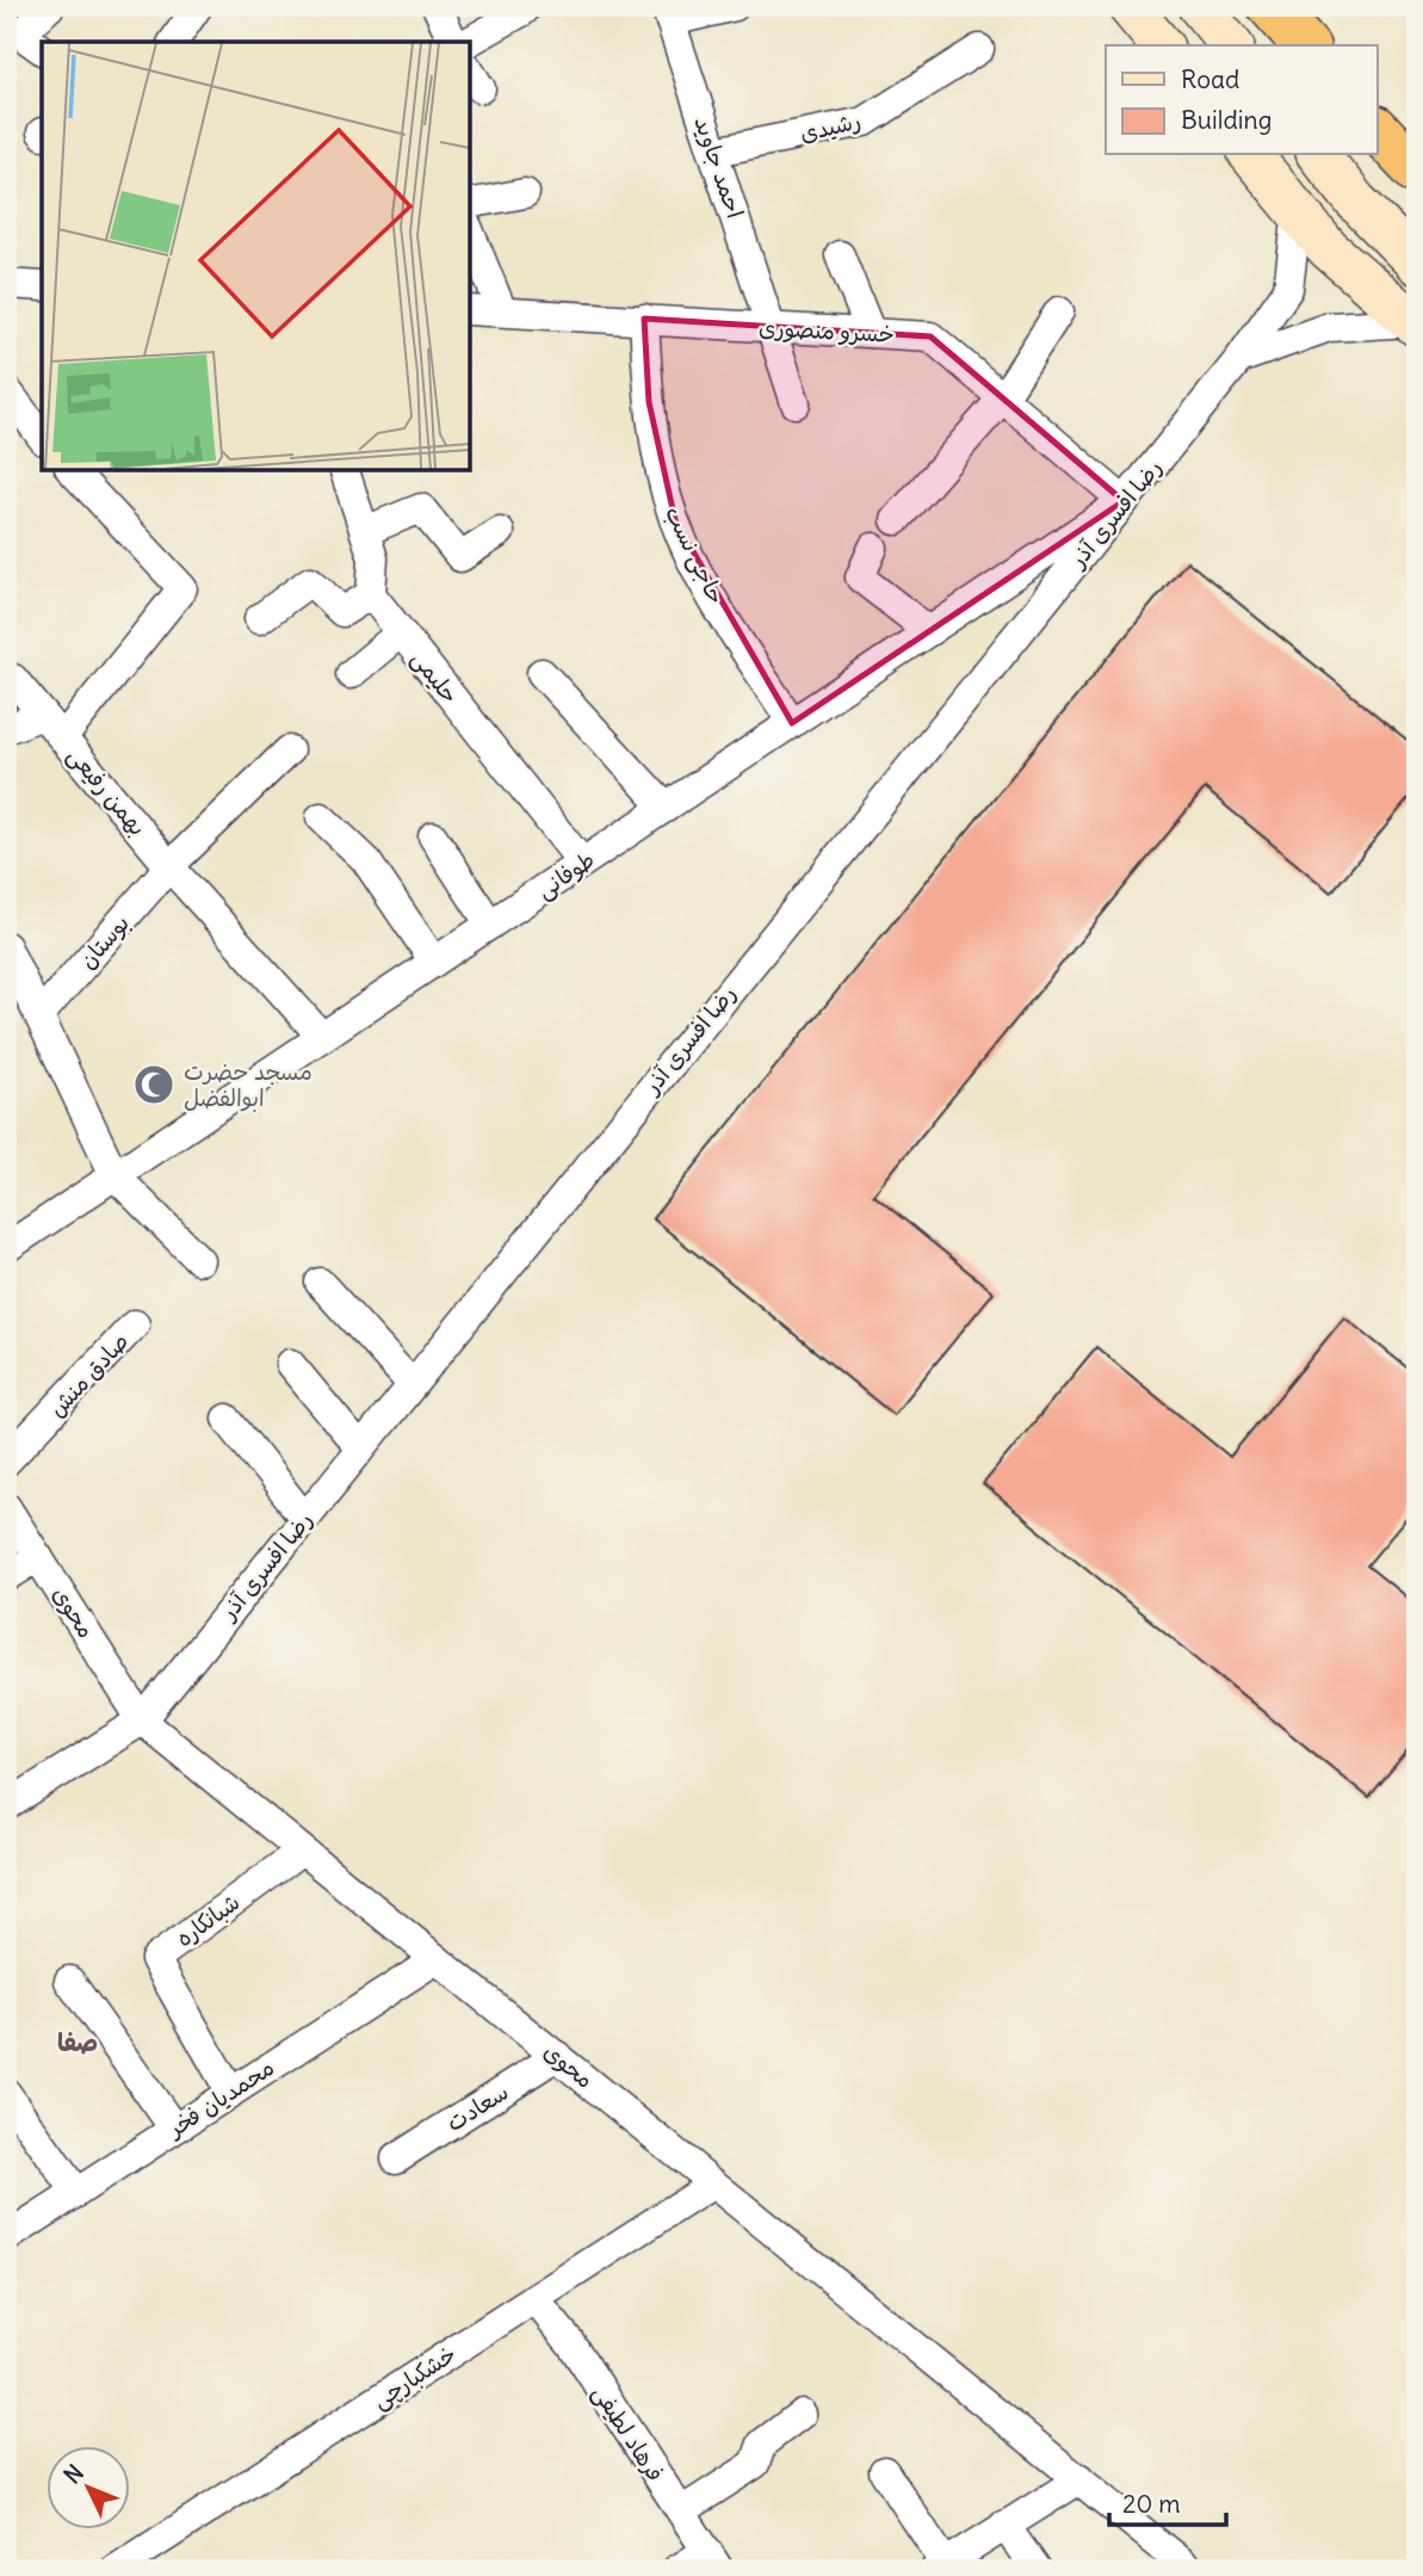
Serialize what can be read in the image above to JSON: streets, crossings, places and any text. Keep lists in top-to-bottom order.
{
  "streets": {
    "street": [
      "رشیدی",
      "احمد جاوید",
      "خسرو منصوری",
      "رضا افسری آذر",
      "حاجی نسب",
      "حلیمی",
      "بهمن رفیعی",
      "طوفانی",
      "بوستان",
      "صادق منش",
      "محوی",
      "شبانکاره",
      "محمدیان فخر",
      "سعادت",
      "خشکبارچی",
      "فرهاد لطیفی"
    ]
  },
  "crossings": [
    ["رشیدی", "احمد جاوید"],
    ["احمد جاوید", "خسرو منصوری"],
    ["خسرو منصوری", "رضا افسری آذر"],
    ["خسرو منصوری", "حاجی نسب"],
    ["خسرو منصوری", "طوفانی"],
    ["رضا افسری آذر", "طوفانی"],
    ["رضا افسری آذر", "محوی"],
    ["حاجی نسب", "طوفانی"],
    ["حلیمی", "طوفانی"],
    ["بهمن رفیعی", "طوفانی"],
    ["بهمن رفیعی", "بوستان"],
    ["محوی", "شبانکاره"],
    ["محوی", "محمدیان فخر"],
    ["محوی", "سعادت"],
    ["محوی", "خشکبارچی"],
    ["شبانکاره", "محمدیان فخر"],
    ["خشکبارچی", "فرهاد لطیفی"]
  ],
  "districts": ["صفا"],
  "places": {
    "mosque": ["مسجد حضرت ابوالفضل"]
  },
  "legend": ["Road", "Building"],
  "scale_bar": "20 m",
  "north": "top left"
}
